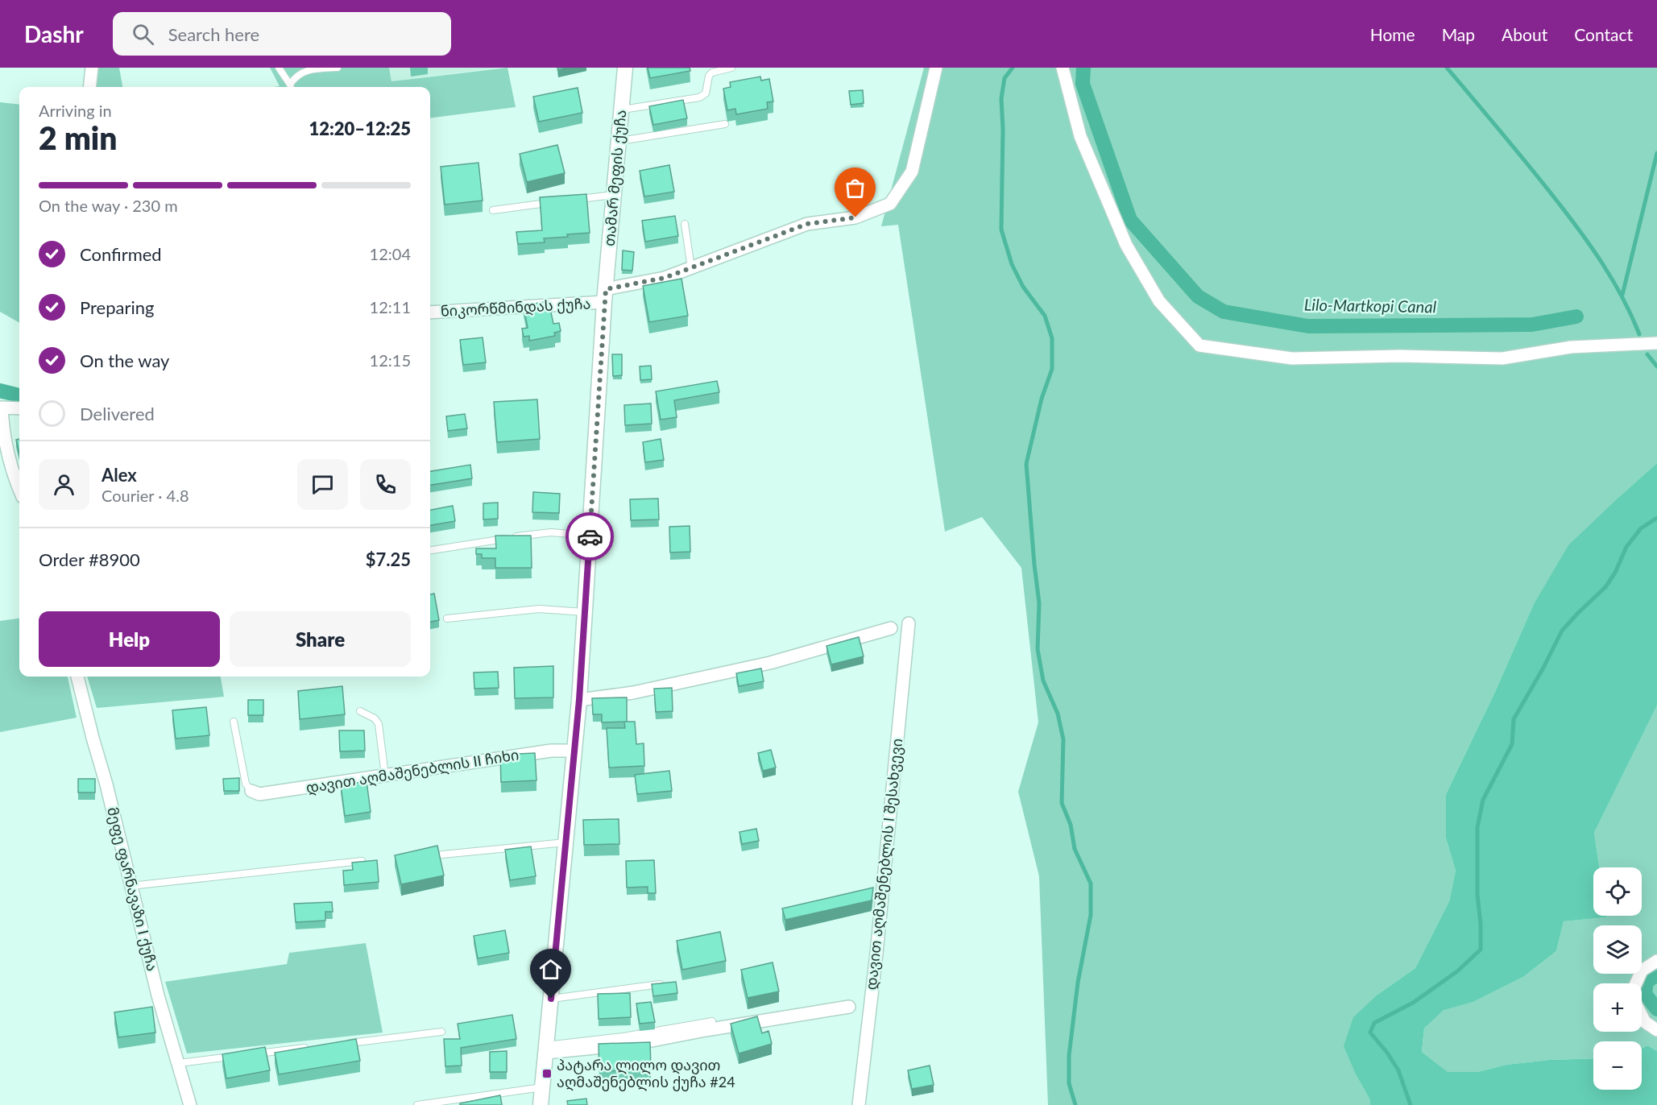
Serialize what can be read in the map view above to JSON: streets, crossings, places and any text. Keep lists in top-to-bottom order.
{
  "streets": {
    "street": [
      "თამარ მეფის ქუჩა",
      "ნიკორწმინდას ქუჩა",
      "დავით აღმაშენებლის II ჩიხი",
      "დავით აღმაშენებლის I შესახვევი",
      "მეფე ფარნავაზი I ქუჩა"
    ]
  },
  "crossings": [
    ["თამარ მეფის ქუჩა", "ნიკორწმინდას ქუჩა"],
    ["თამარ მეფის ქუჩა", "დავით აღმაშენებლის II ჩიხი"]
  ],
  "water": ["Lilo-Martkopi Canal"],
  "places": {
    "transit": ["პატარა ლილო დავით აღმაშენებლის ქუჩა #24"]
  },
  "page": {
    "header": "Dashr",
    "search": "Search here",
    "nav": [
      "Home",
      "Map",
      "About",
      "Contact"
    ],
    "heading": ["2 min", "Arriving in", "12:20–12:25"],
    "panel": [
      "Alex",
      "Courier · 4.8",
      "Order #8900",
      "$7.25"
    ],
    "bar": "On the way · 230 m",
    "list": [
      ["Confirmed", "12:04"],
      ["Preparing", "12:11"],
      ["On the way", "12:15"],
      "Delivered"
    ],
    "buttons": ["Help", "Share"],
    "map_buttons": ["+", "−"]
  }
}
